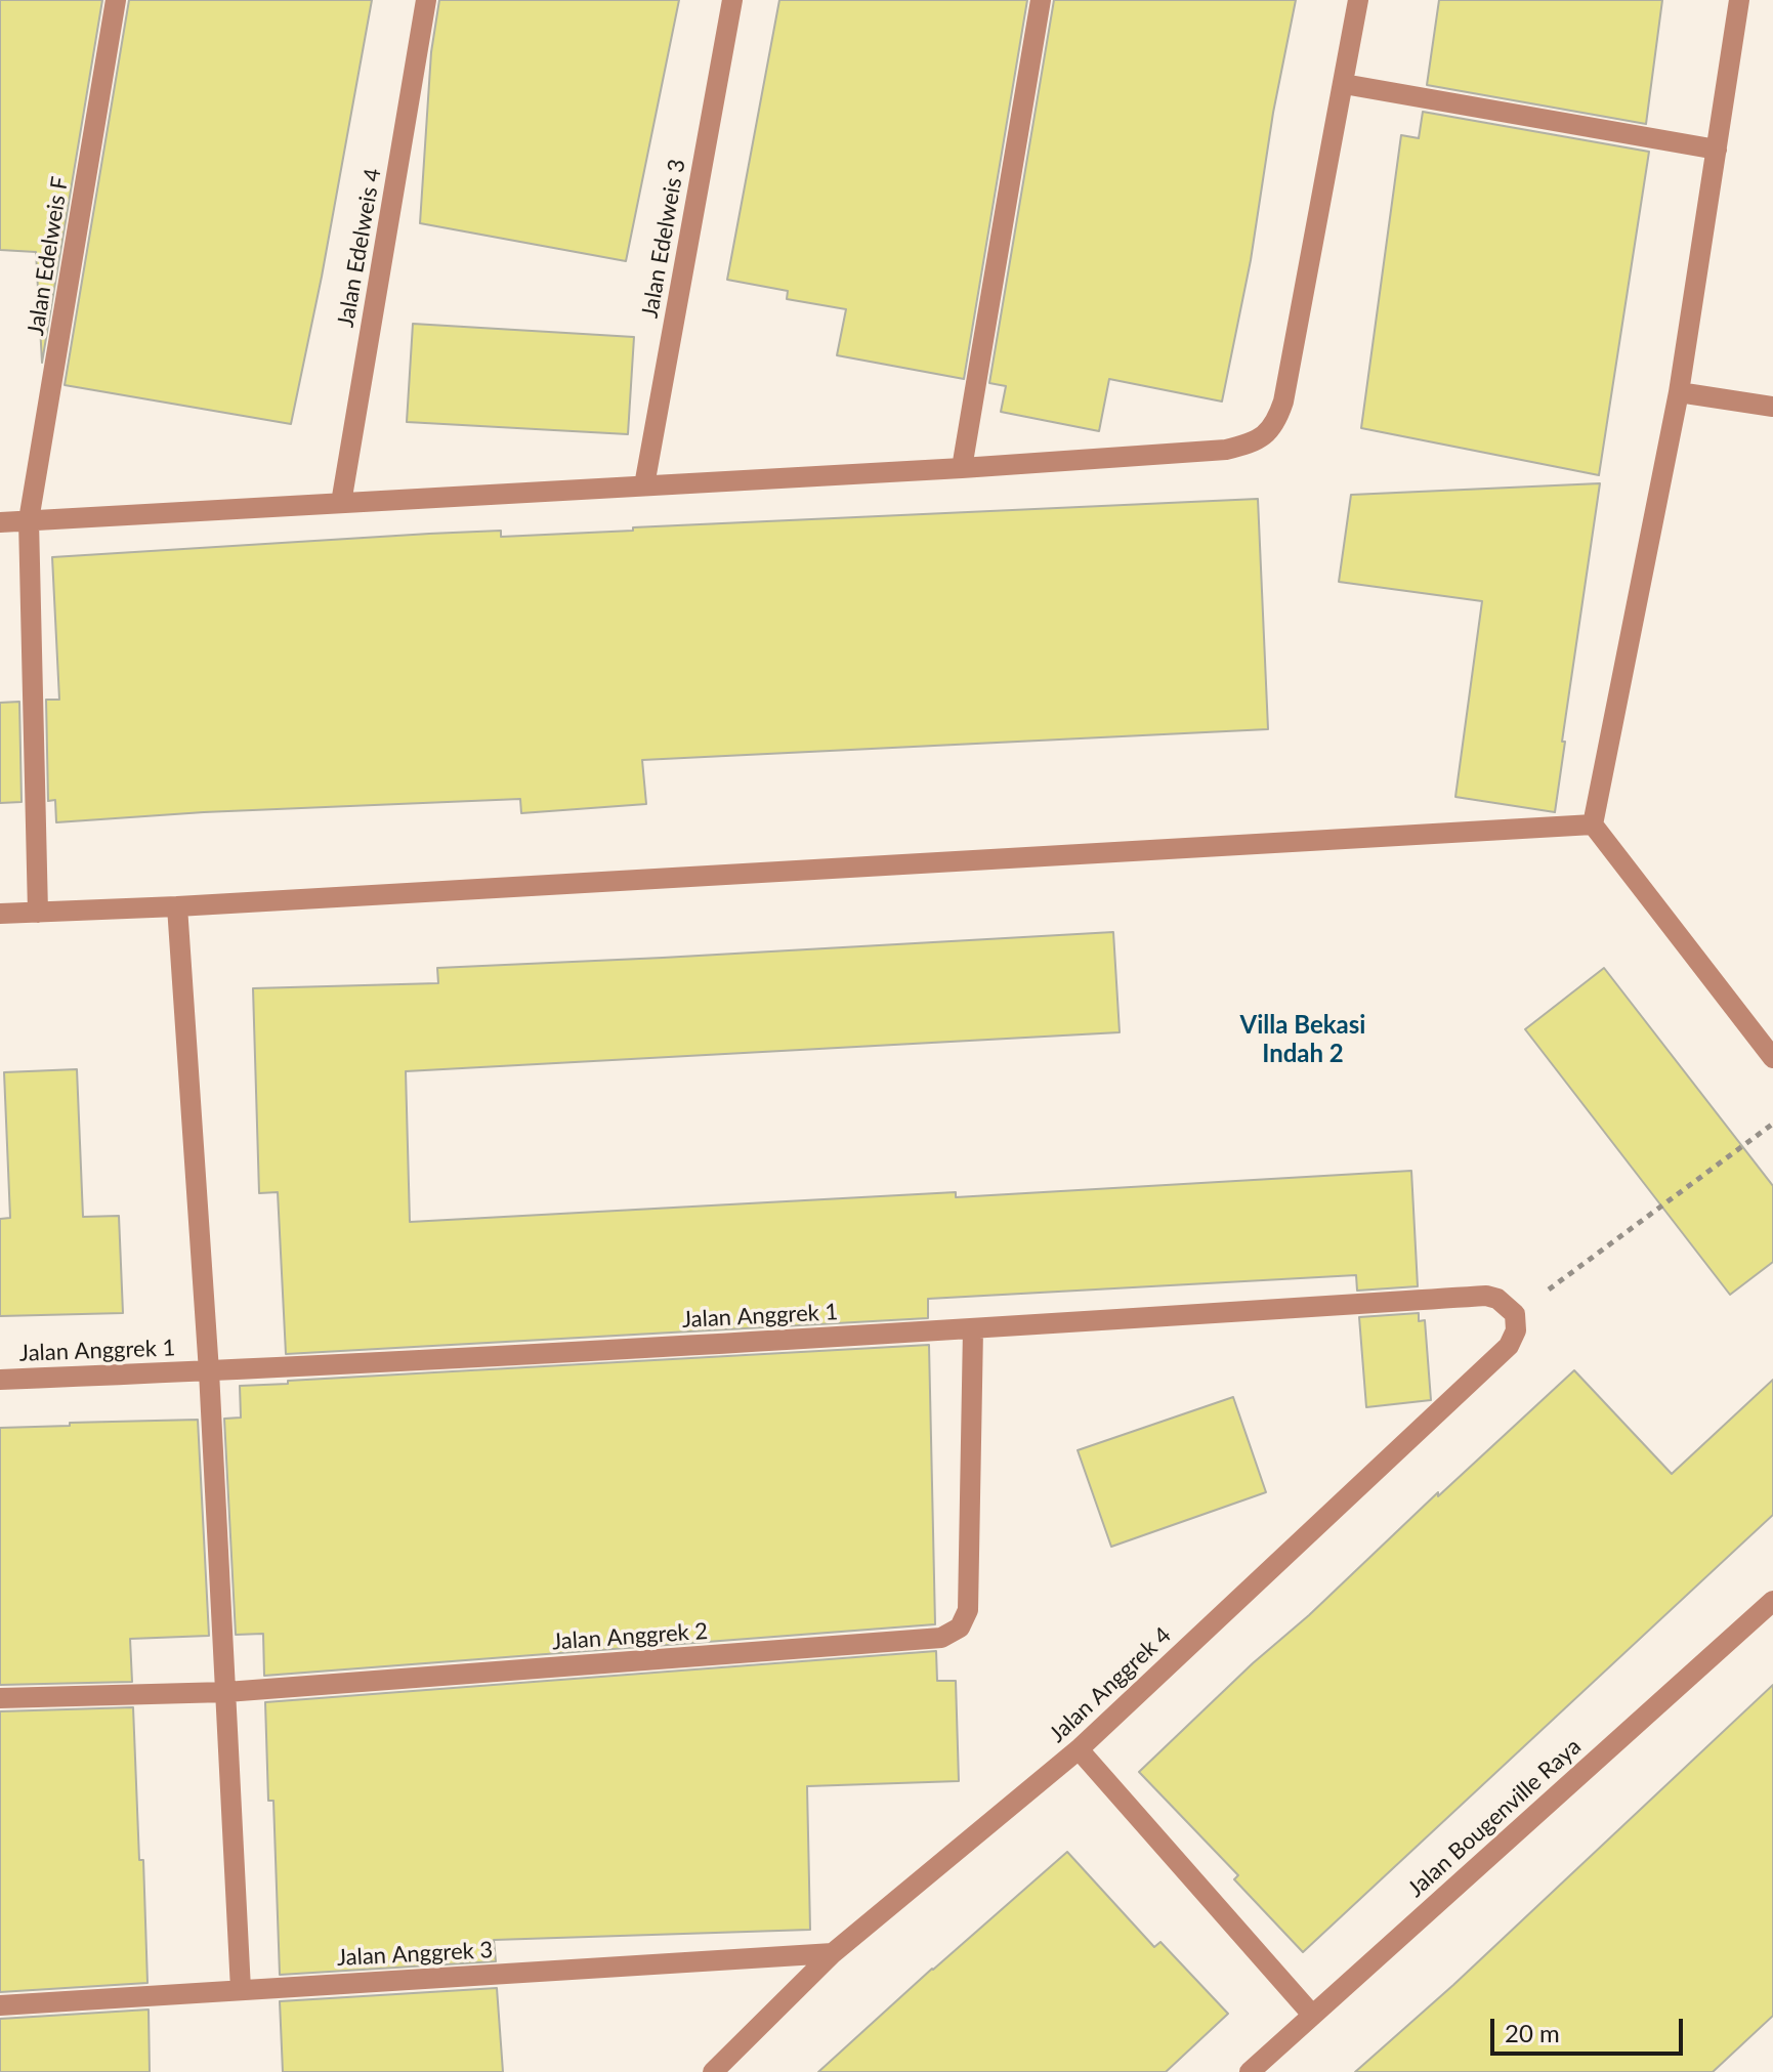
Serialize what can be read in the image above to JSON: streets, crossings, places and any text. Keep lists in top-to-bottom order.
{
  "streets": {
    "street": [
      "Jalan Edelweis 3",
      "Jalan Edelweis 4",
      "Jalan Edelweis F",
      "Jalan Anggrek 1",
      "Jalan Anggrek 2",
      "Jalan Anggrek 4",
      "Jalan Bougenville Raya",
      "Jalan Anggrek 3"
    ]
  },
  "crossings": [
    ["Jalan Anggrek 1", "Jalan Anggrek 2"],
    ["Jalan Anggrek 1", "Jalan Anggrek 4"],
    ["Jalan Anggrek 4", "Jalan Anggrek 3"]
  ],
  "districts": ["Villa Bekasi Indah 2"],
  "scale_bar": "20 m"
}
